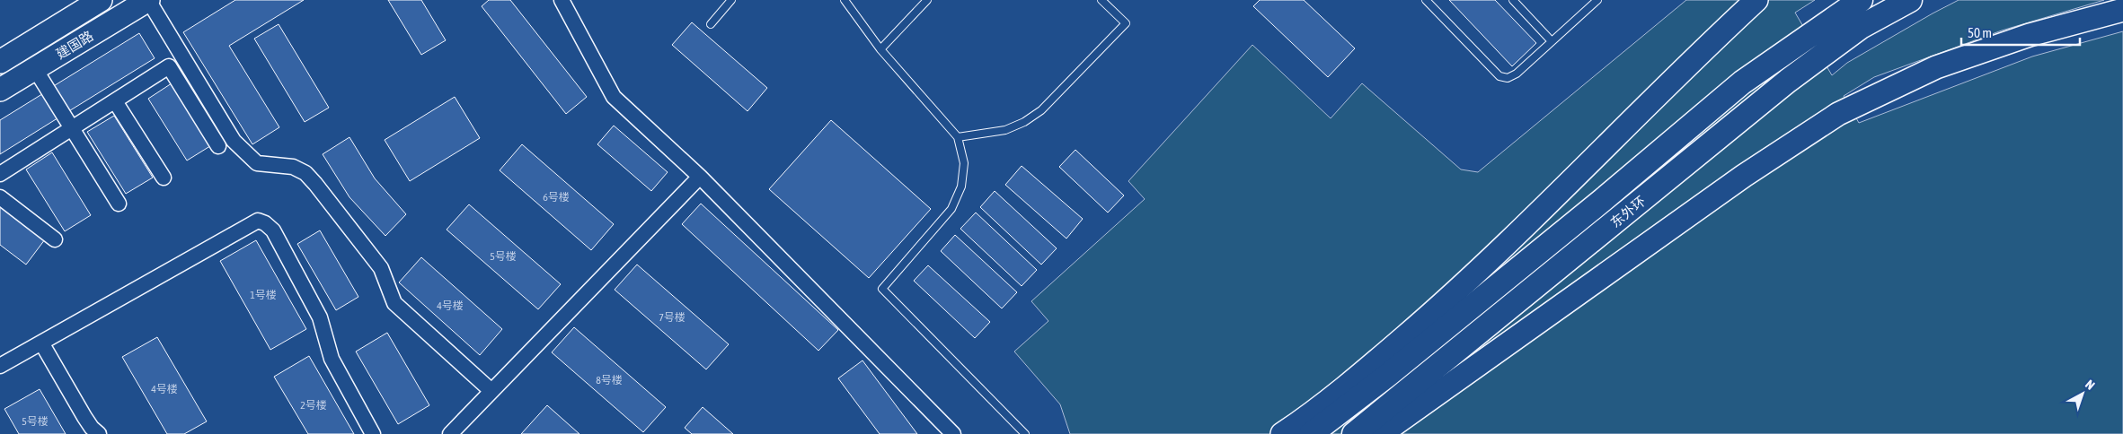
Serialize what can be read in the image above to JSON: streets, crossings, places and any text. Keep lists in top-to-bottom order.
{
  "streets": {
    "highway": ["东外环"],
    "main road": ["建国路"]
  },
  "house_numbers": [
    "6号楼",
    "5号楼",
    "1号楼",
    "4号楼",
    "7号楼",
    "8号楼",
    "4号楼",
    "2号楼",
    "5号楼"
  ],
  "scale_bar": "50 m",
  "north": "top right"
}
